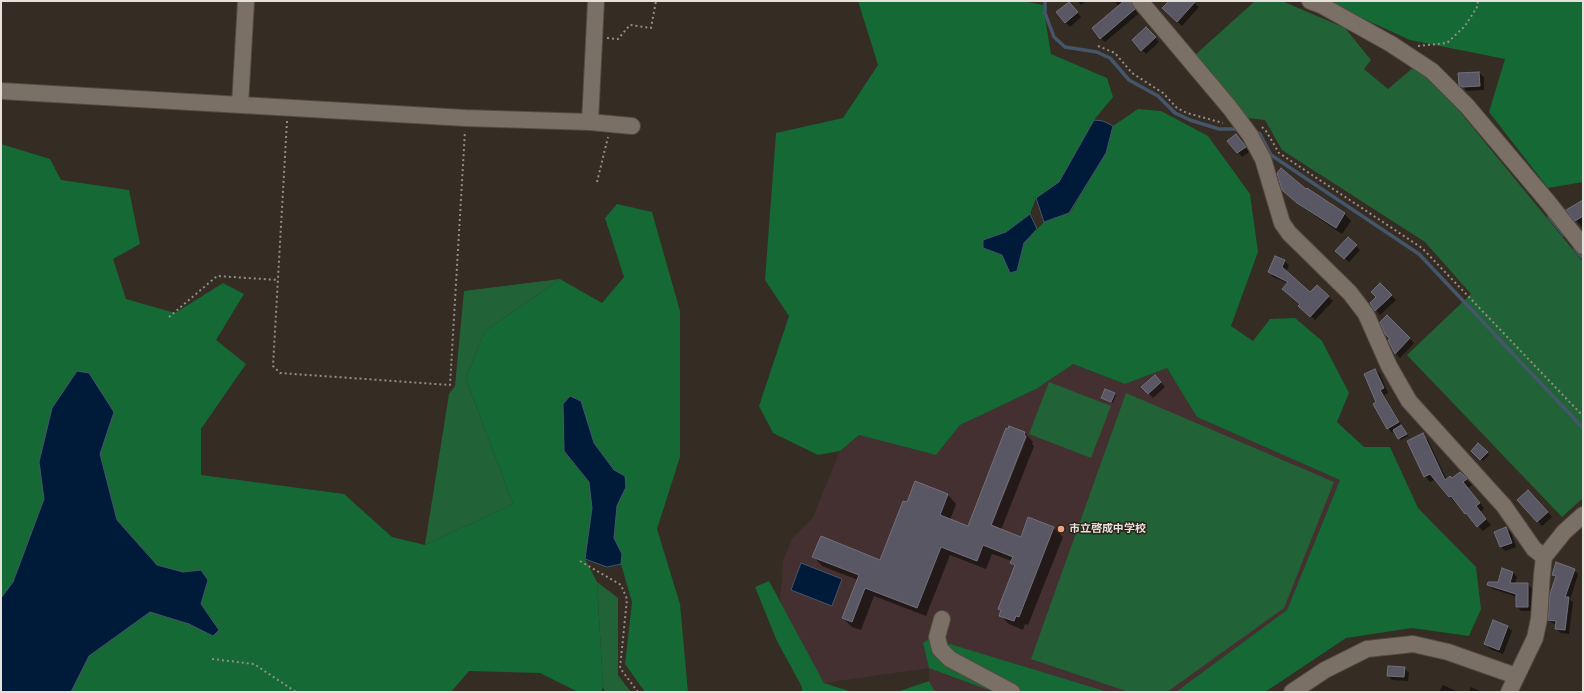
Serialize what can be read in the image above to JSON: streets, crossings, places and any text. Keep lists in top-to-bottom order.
{
  "places": ["市立啓成中学校"]
}
